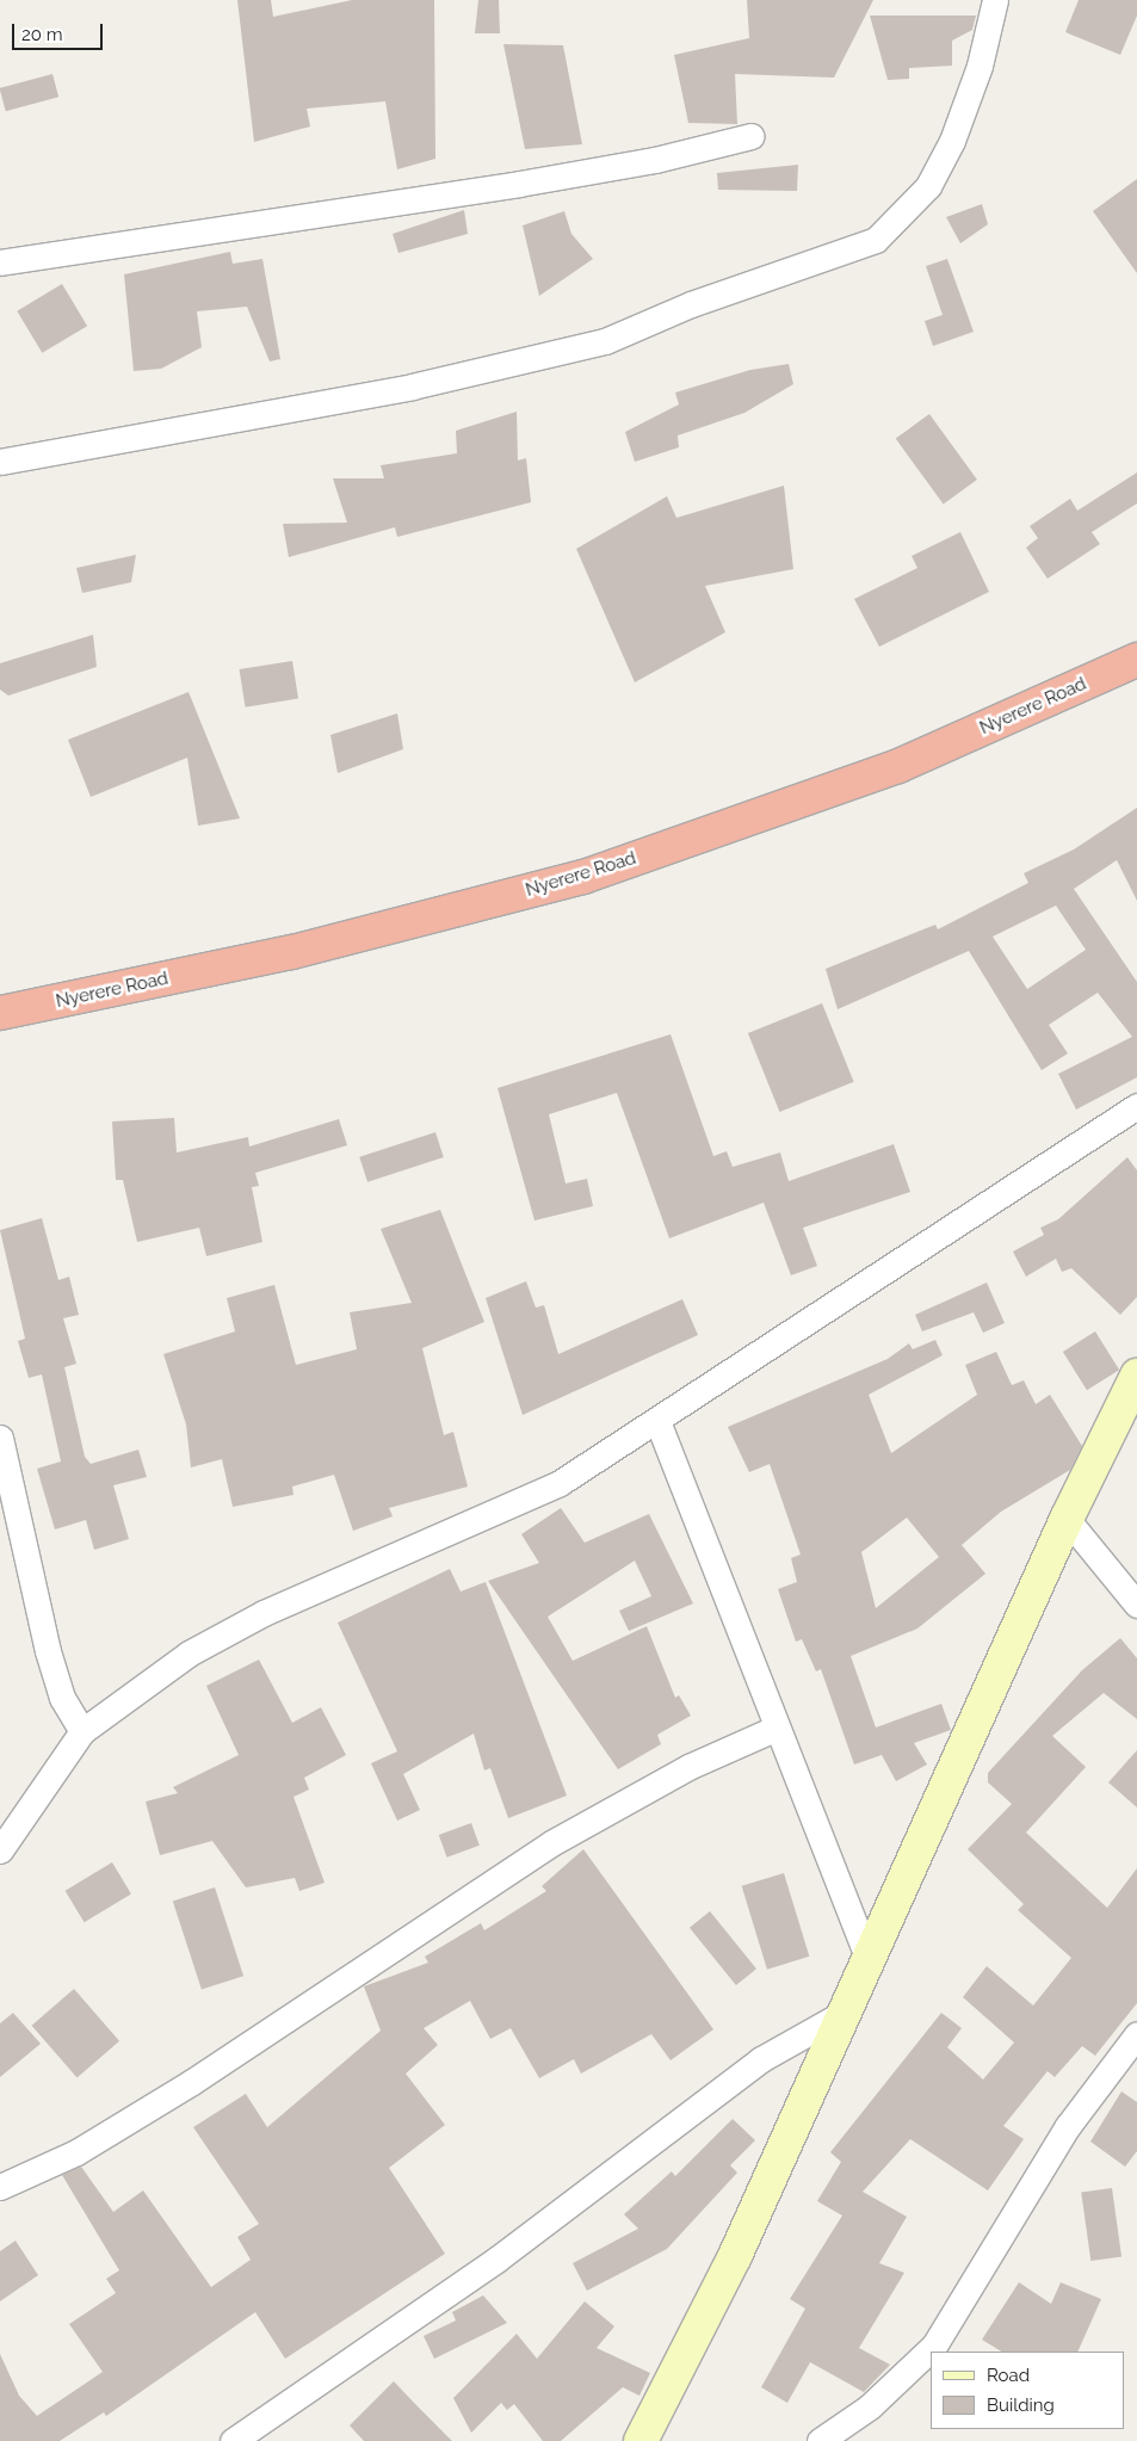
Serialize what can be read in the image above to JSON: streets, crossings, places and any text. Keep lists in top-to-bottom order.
{
  "streets": {
    "highway": ["Nyerere Road"]
  },
  "legend": ["Road", "Building"],
  "scale_bar": "20 m"
}
